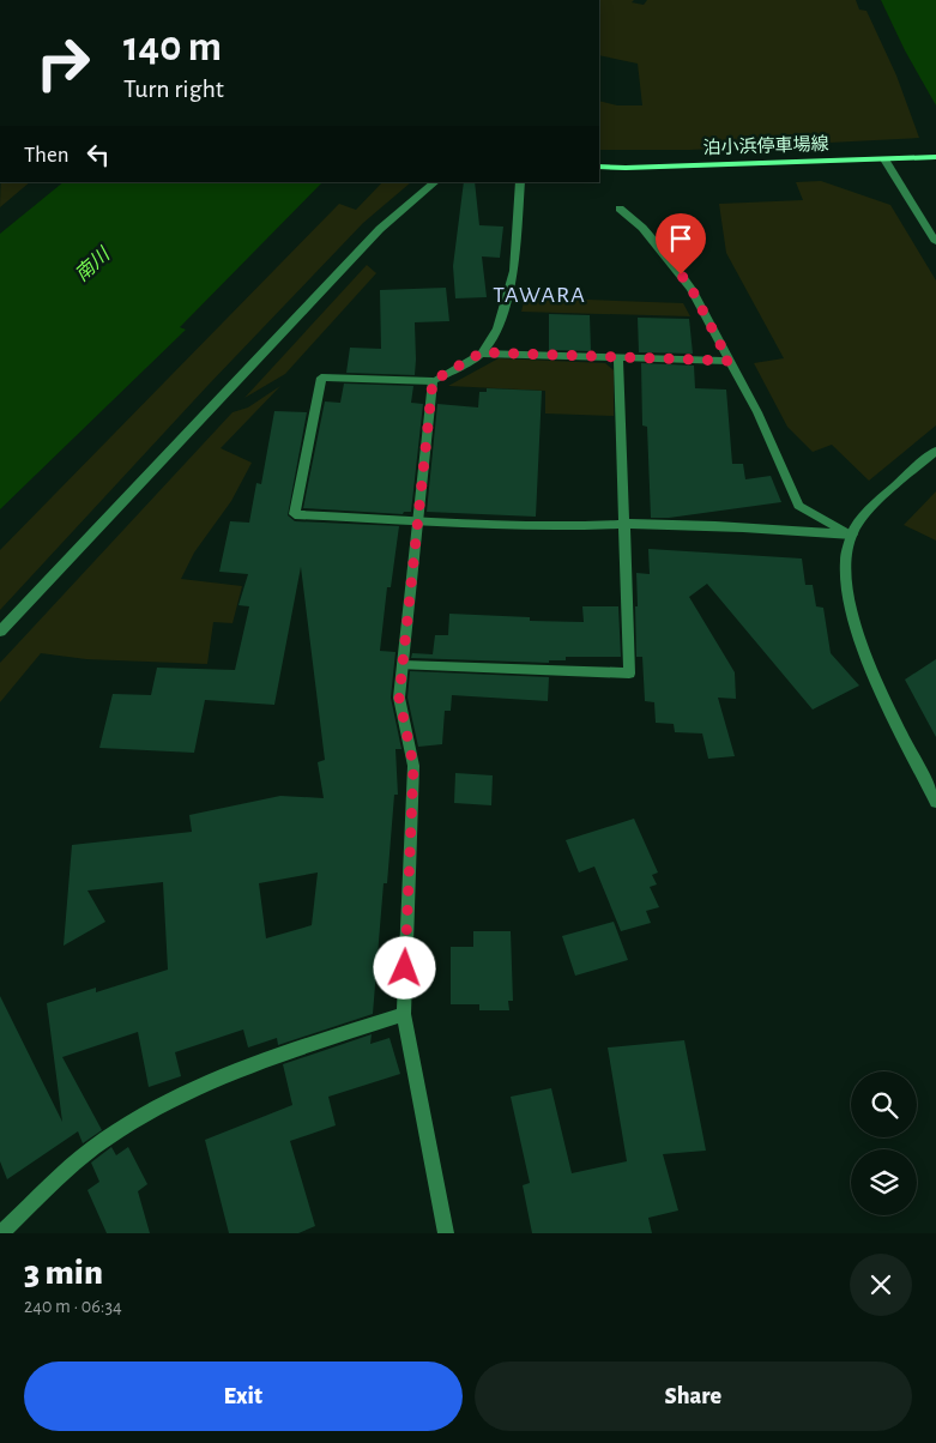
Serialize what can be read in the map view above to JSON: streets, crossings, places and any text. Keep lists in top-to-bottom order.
{
  "streets": {
    "main road": ["泊小浜停車場線"]
  },
  "districts": ["TAWARA"],
  "water": ["南川"],
  "page": {
    "turn": ["140 m", "Turn right"],
    "then": "Then",
    "heading": ["3 min", "240 m · 06:34"],
    "buttons": ["Exit", "Share"]
  }
}
